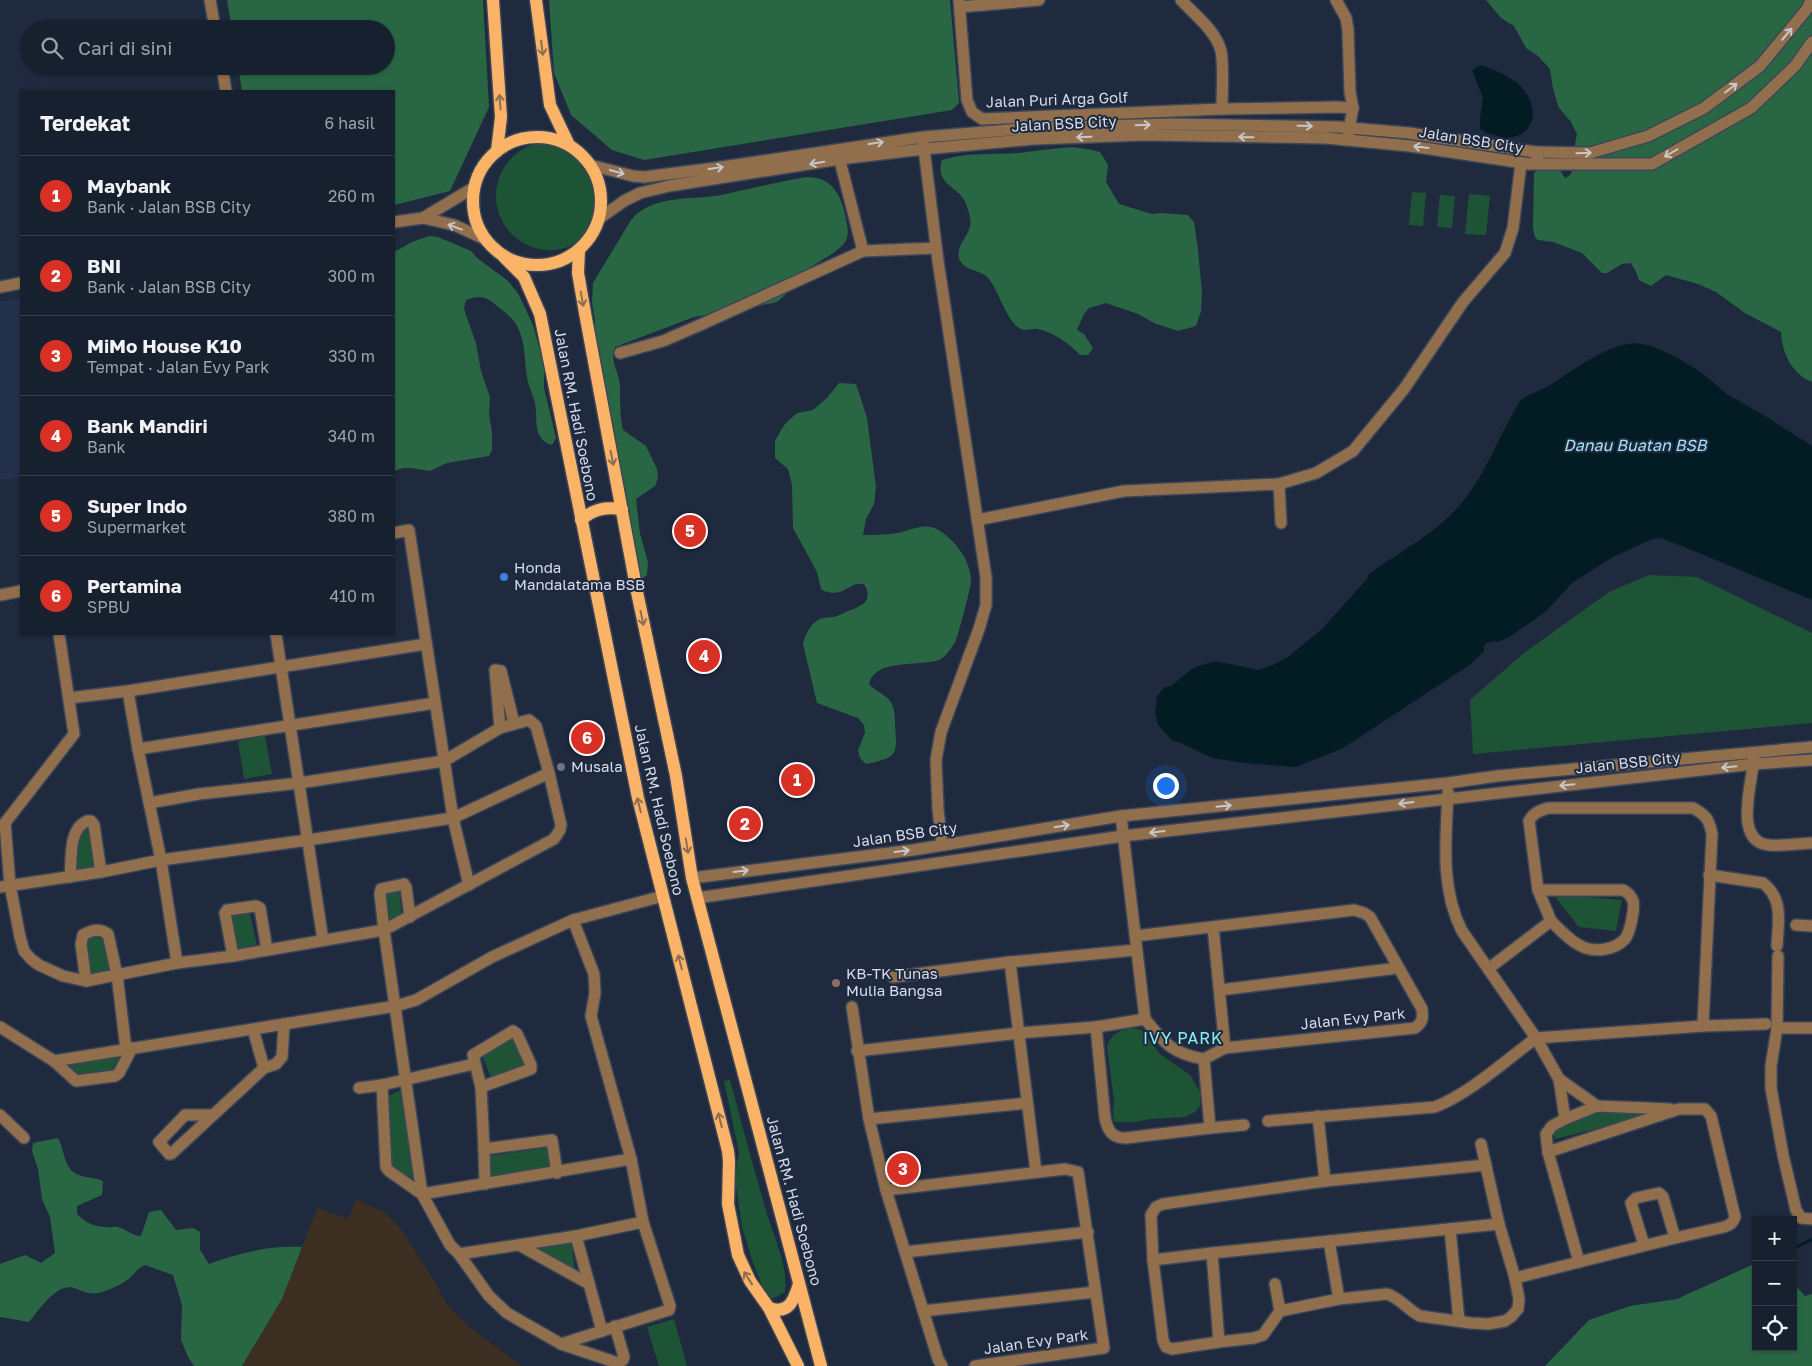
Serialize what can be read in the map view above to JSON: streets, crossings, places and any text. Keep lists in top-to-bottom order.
{
  "streets": {
    "main road": ["Jalan RM. Hadi Soebono"],
    "street": ["Jalan Puri Arga Golf", "Jalan BSB City", "Jalan Evy Park"]
  },
  "crossings": [
    ["Jalan BSB City", "Jalan RM. Hadi Soebono"]
  ],
  "districts": ["IVY PARK"],
  "water": ["Danau Buatan BSB"],
  "places": ["Honda Mandalatama BSB", "Musala", "KB-TK Tunas Mulia Bangsa"],
  "page": {
    "search": "Cari di sini",
    "heading": ["Terdekat", "6 hasil"],
    "list": [
      {
        "mark": "1",
        "name": "Maybank",
        "note": "Bank · Jalan BSB City",
        "value": "260 m"
      },
      {
        "mark": "2",
        "name": "BNI",
        "note": "Bank · Jalan BSB City",
        "value": "300 m"
      },
      {
        "mark": "3",
        "name": "MiMo House K10",
        "note": "Tempat · Jalan Evy Park",
        "value": "330 m"
      },
      {
        "mark": "4",
        "name": "Bank Mandiri",
        "note": "Bank",
        "value": "340 m"
      },
      {
        "mark": "5",
        "name": "Super Indo",
        "note": "Supermarket",
        "value": "380 m"
      },
      {
        "mark": "6",
        "name": "Pertamina",
        "note": "SPBU",
        "value": "410 m"
      }
    ],
    "pins": [
      "5",
      "4",
      "6",
      "1",
      "2",
      "3"
    ],
    "map_buttons": ["+", "−"]
  }
}
